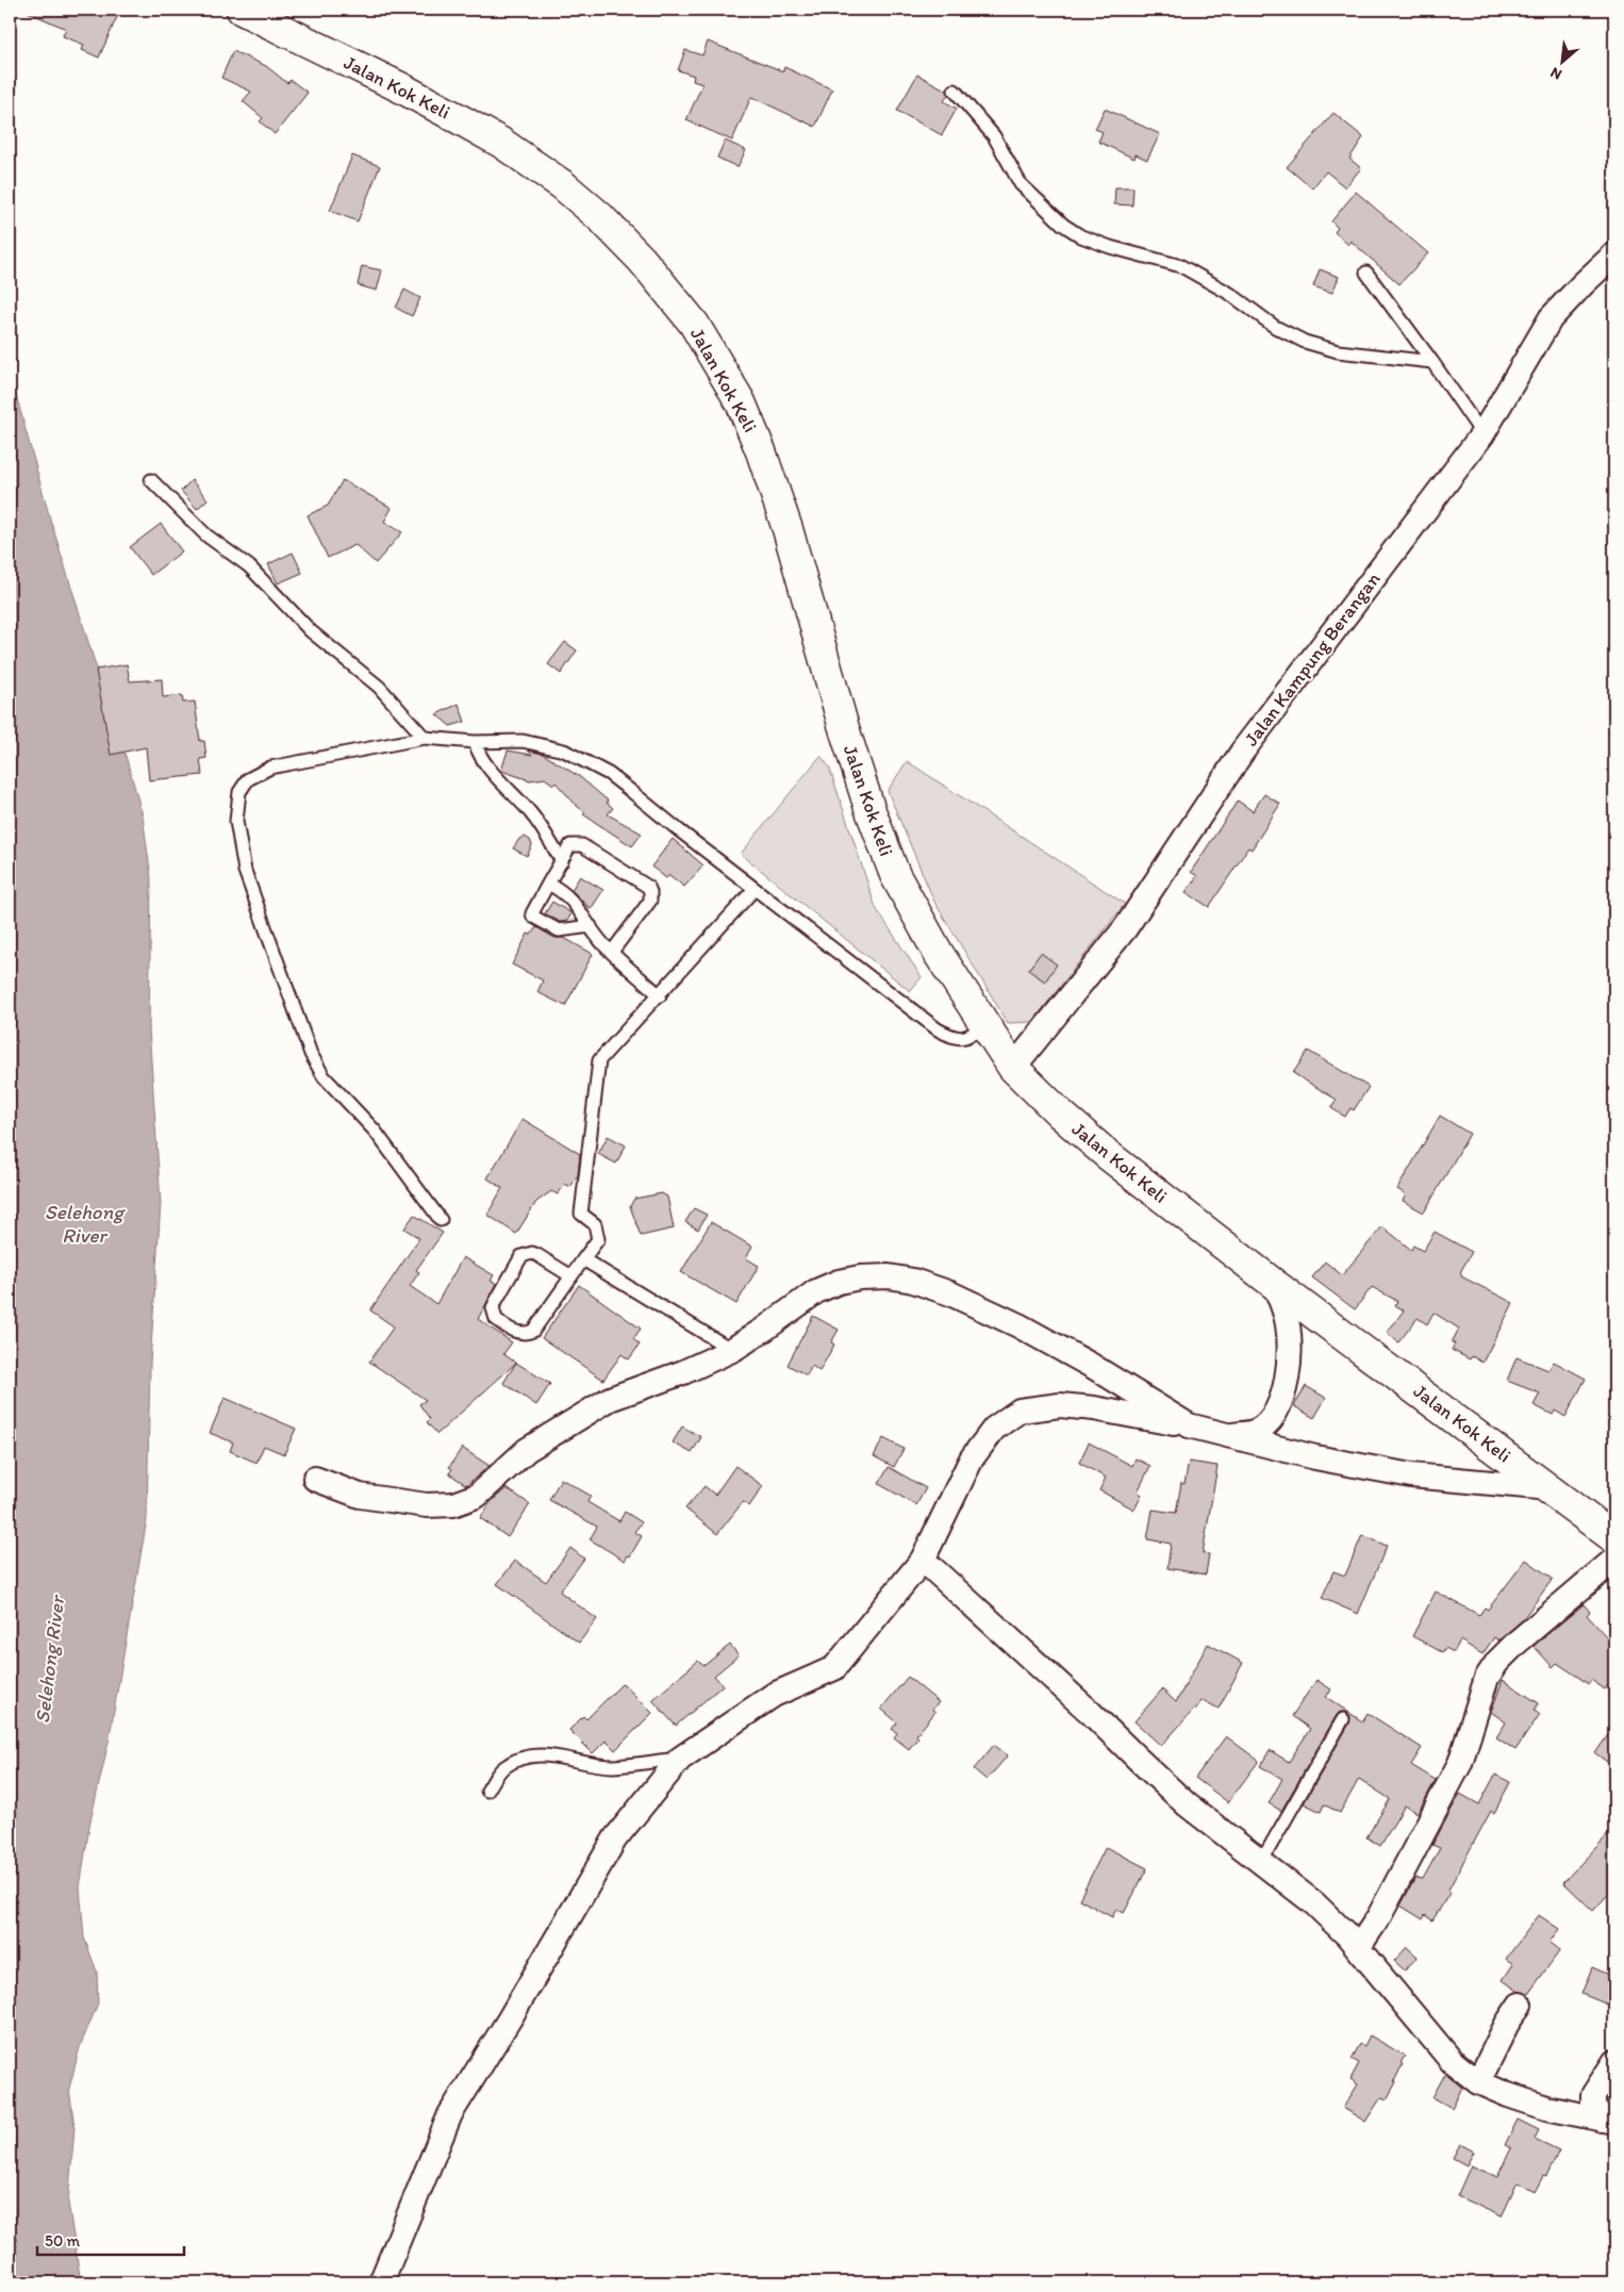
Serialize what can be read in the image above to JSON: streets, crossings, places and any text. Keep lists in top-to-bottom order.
{
  "streets": {
    "street": ["Jalan Kok Keli", "Jalan Kampung Berangan"]
  },
  "crossings": [
    ["Jalan Kok Keli", "Jalan Kampung Berangan"]
  ],
  "water": ["Selehong River"],
  "scale_bar": "50 m",
  "north": "bottom left"
}
